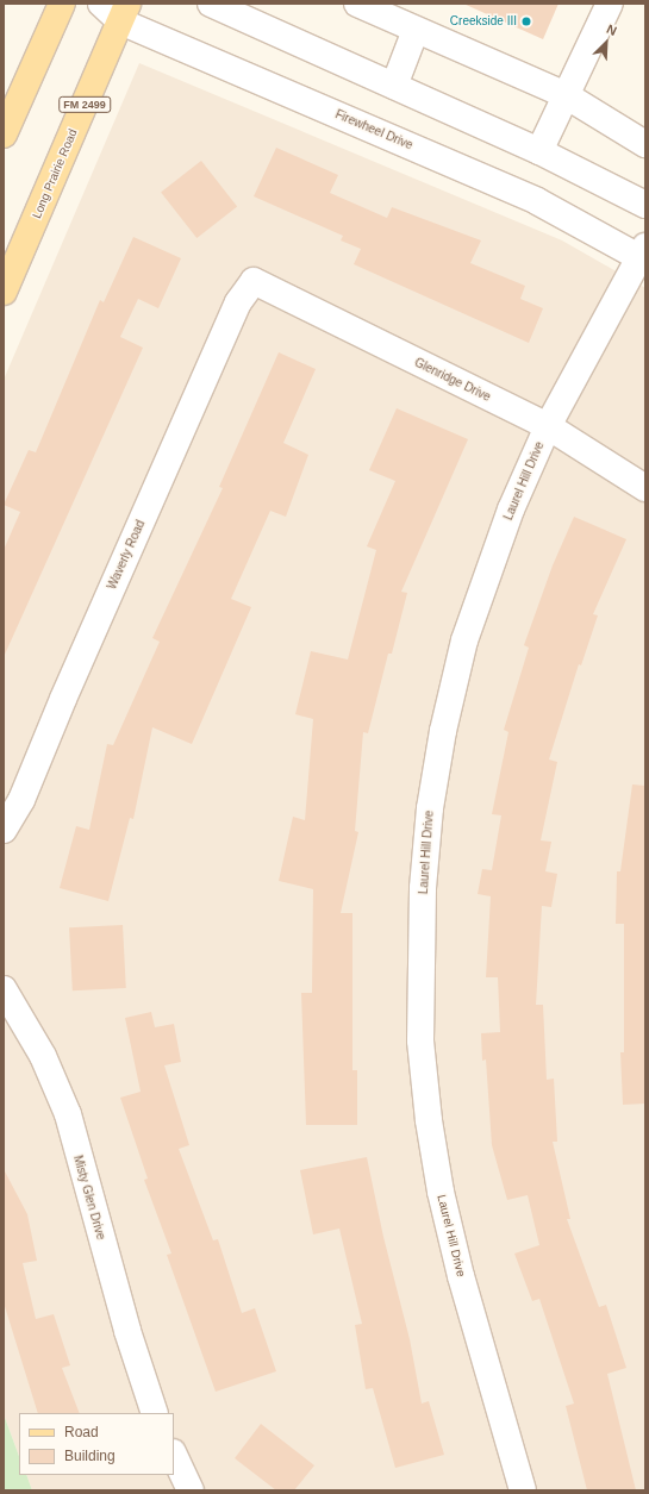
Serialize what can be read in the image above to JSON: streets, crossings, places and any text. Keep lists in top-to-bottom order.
{
  "streets": {
    "main road": ["FM 2499", "Long Prairie Road"],
    "street": [
      "Firewheel Drive",
      "Glenridge Drive",
      "Laurel Hill Drive",
      "Waverly Road",
      "Misty Glen Drive"
    ]
  },
  "crossings": [
    ["Firewheel Drive", "Long Prairie Road"],
    ["Firewheel Drive", "Laurel Hill Drive"],
    ["Glenridge Drive", "Laurel Hill Drive"],
    ["Glenridge Drive", "Waverly Road"]
  ],
  "places": ["Creekside III"],
  "legend": ["Road", "Building"],
  "north": "top right"
}
